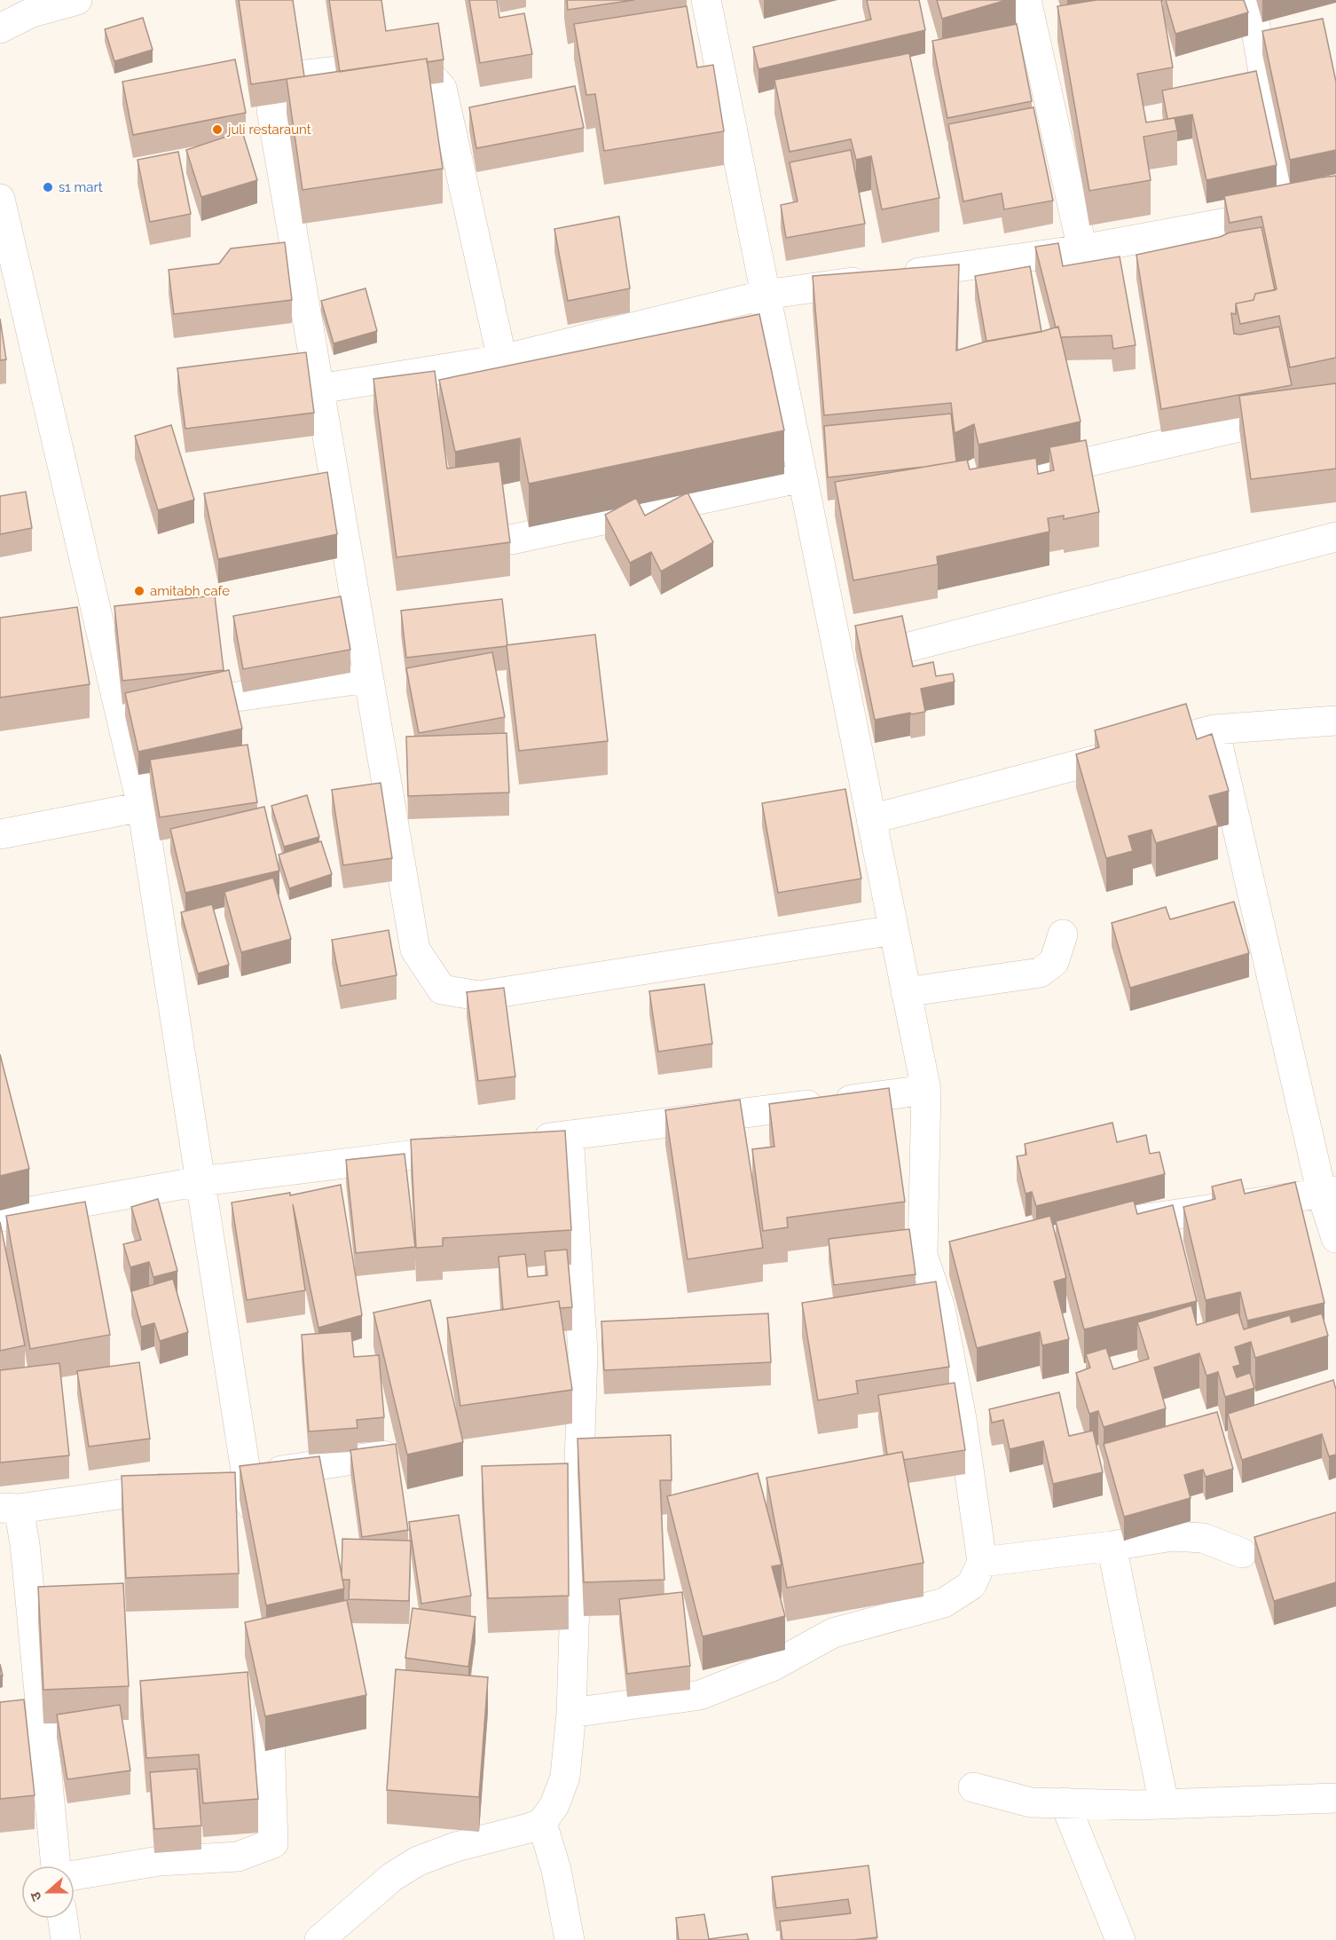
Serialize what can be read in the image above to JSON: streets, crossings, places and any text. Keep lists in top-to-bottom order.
{
  "places": ["juli restaraunt", "s1 mart", "amitabh cafe"],
  "north": "left"
}
